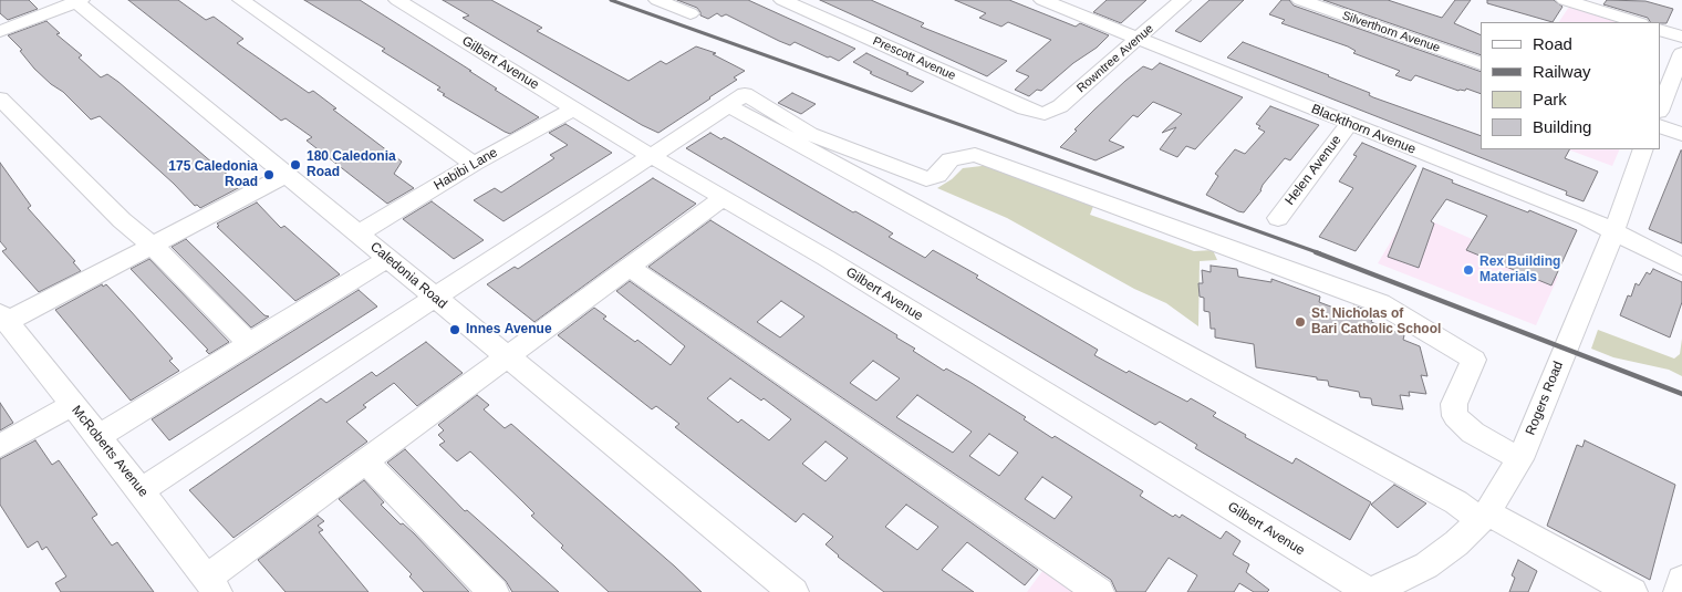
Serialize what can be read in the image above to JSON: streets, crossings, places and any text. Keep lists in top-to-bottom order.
{
  "streets": {
    "street": [
      "Silverthorn Avenue",
      "Prescott Avenue",
      "Rowntree Avenue",
      "Gilbert Avenue",
      "Blackthorn Avenue",
      "Habibi Lane",
      "Helen Avenue",
      "Caledonia Road",
      "Rogers Road",
      "McRoberts Avenue"
    ]
  },
  "crossings": [
    ["Prescott Avenue", "Rowntree Avenue"],
    ["Rowntree Avenue", "Blackthorn Avenue"],
    ["Gilbert Avenue", "Habibi Lane"],
    ["Blackthorn Avenue", "Helen Avenue"],
    ["Blackthorn Avenue", "Rogers Road"],
    ["Habibi Lane", "Caledonia Road"]
  ],
  "places": [
    "180 Caledonia Road",
    "175 Caledonia Road",
    "Rex Building Materials",
    "St. Nicholas of Bari Catholic School",
    "Innes Avenue"
  ],
  "legend": [
    "Road",
    "Railway",
    "Park",
    "Building"
  ]
}
